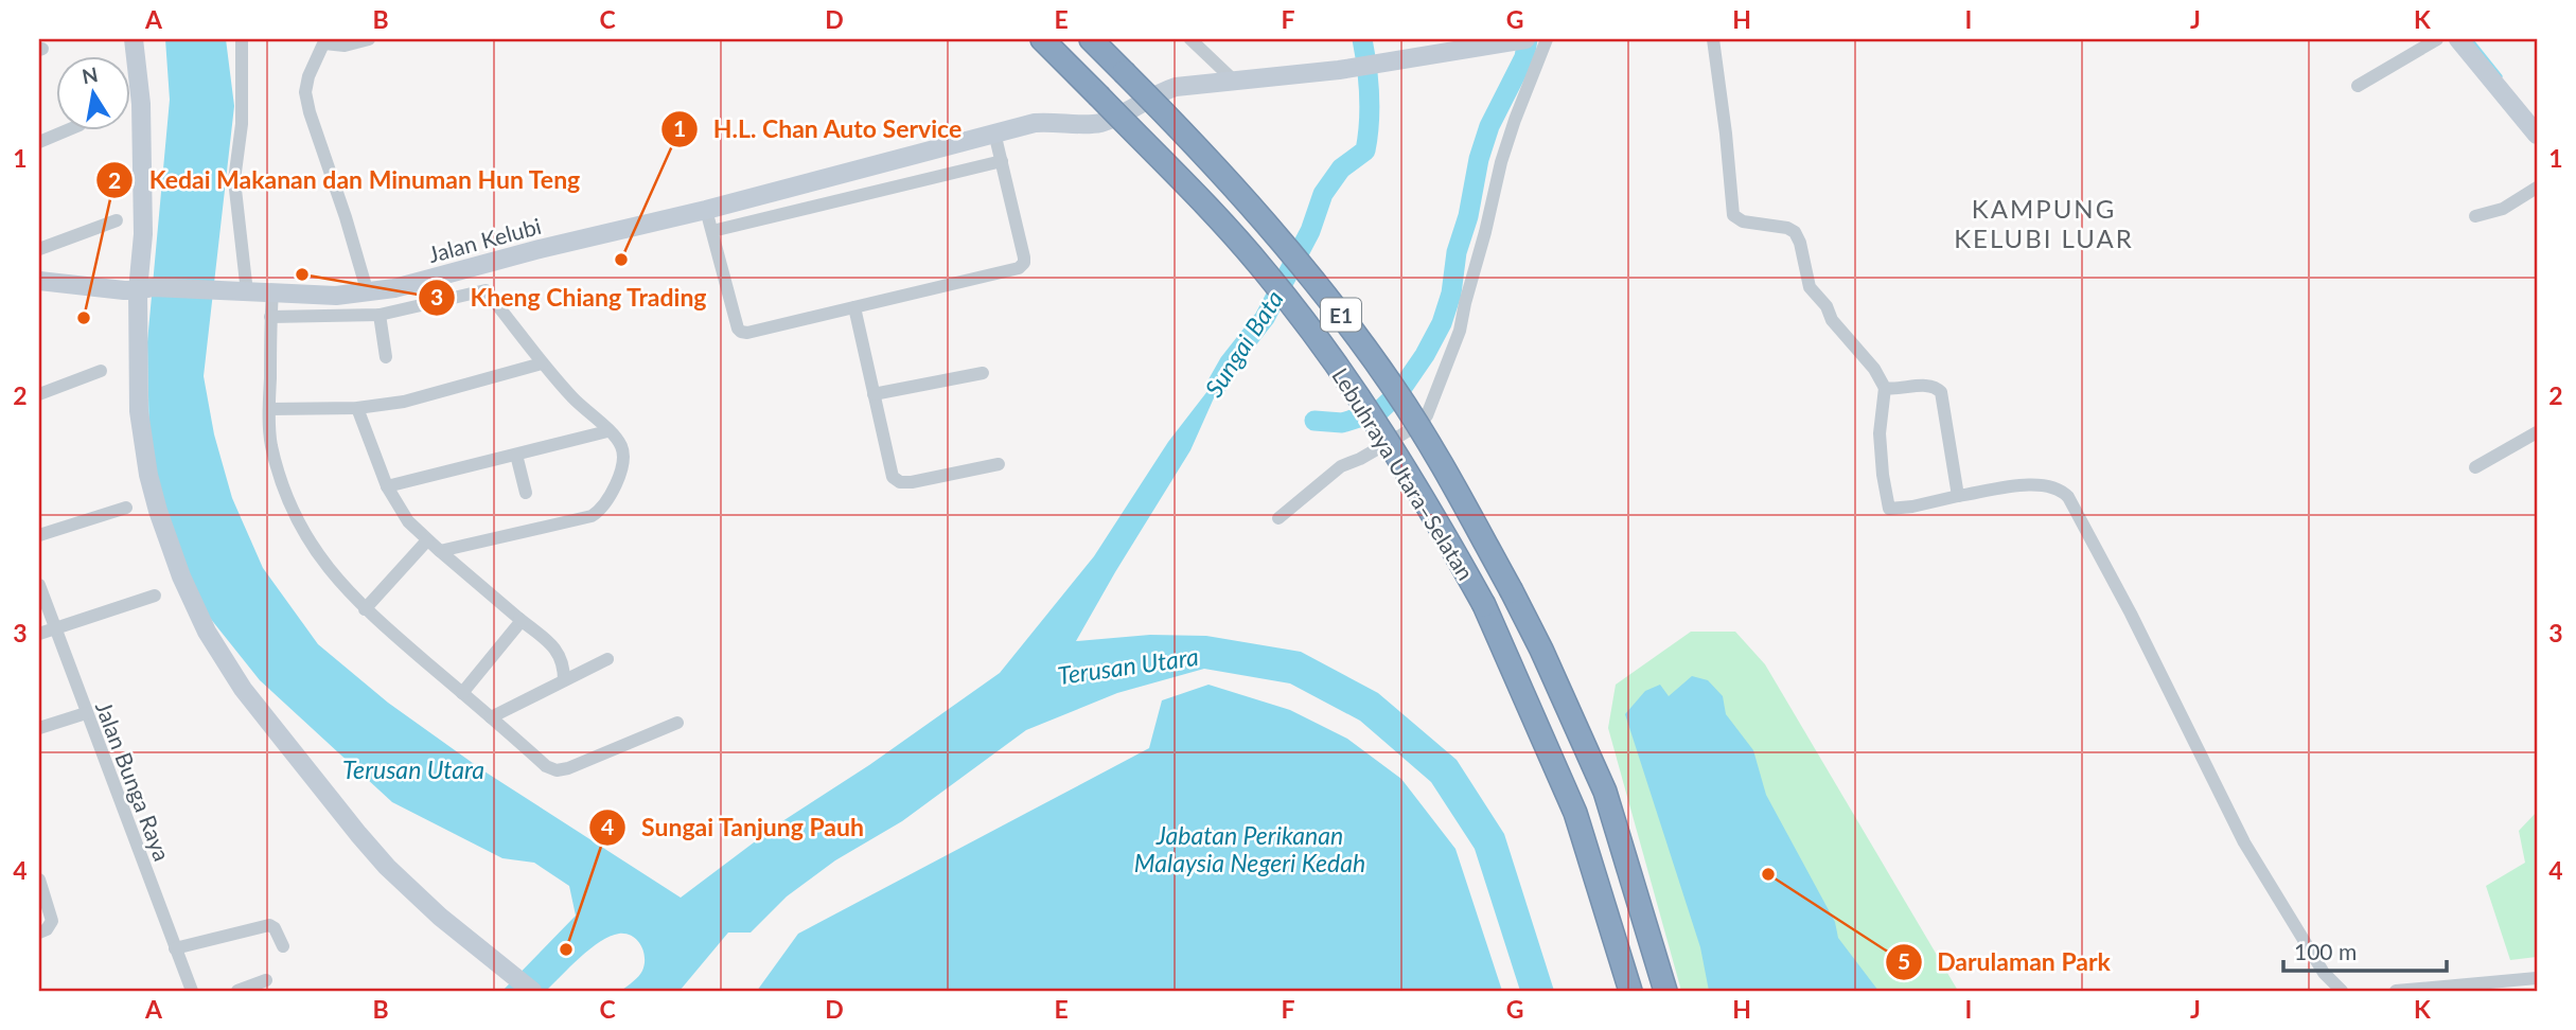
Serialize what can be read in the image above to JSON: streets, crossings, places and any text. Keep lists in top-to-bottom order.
{
  "streets": {
    "highway": ["E1", "Lebuhraya Utara–Selatan"],
    "main road": ["Jalan Kelubi"],
    "street": ["Jalan Bunga Raya"]
  },
  "districts": ["KAMPUNG KELUBI LUAR"],
  "water": ["Sungai Bata", "Terusan Utara", "Jabatan Perikanan Malaysia Negeri Kedah"],
  "places": [
    "H.L. Chan Auto Service",
    "Kheng Chiang Trading",
    "Kedai Makanan dan Minuman Hun Teng",
    "Darulaman Park",
    "Sungai Tanjung Pauh"
  ],
  "scale_bar": "100 m",
  "north": "top",
  "grid": {
    "columns": [
      "A",
      "B",
      "C",
      "D",
      "E",
      "F",
      "G",
      "H",
      "I",
      "J",
      "K"
    ],
    "rows": [
      "1",
      "2",
      "3",
      "4"
    ]
  }
}
